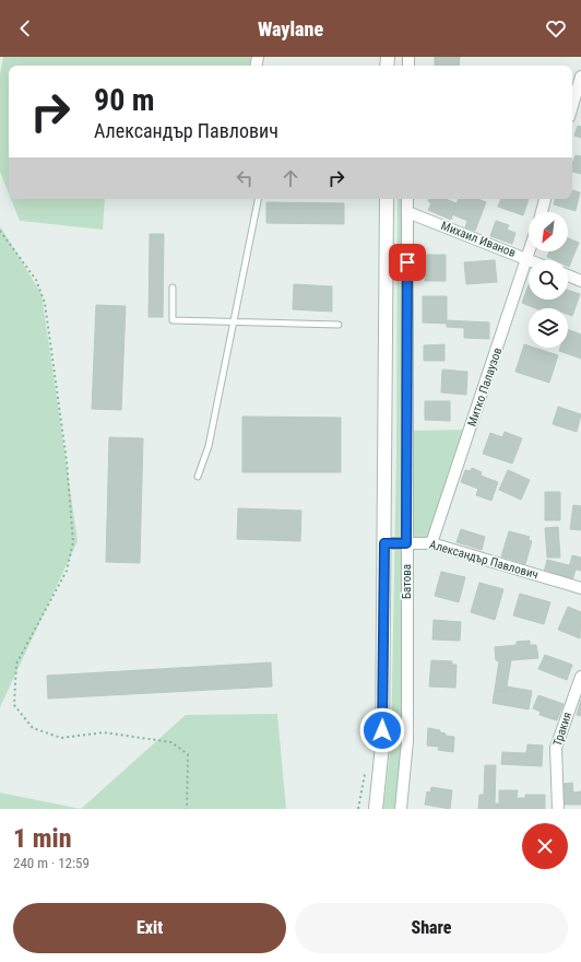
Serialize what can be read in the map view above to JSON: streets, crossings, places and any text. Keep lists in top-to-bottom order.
{
  "streets": {
    "street": [
      "Михаил Иванов",
      "Митко Палаузов",
      "Александър Павлович",
      "Батова",
      "Тракия"
    ]
  },
  "crossings": [
    ["Михаил Иванов", "Митко Палаузов"],
    ["Михаил Иванов", "Батова"],
    ["Митко Палаузов", "Александър Павлович"],
    ["Александър Павлович", "Батова"]
  ],
  "north": "bottom left",
  "page": {
    "header": "Waylane",
    "turn": ["90 m", "Александър Павлович"],
    "heading": ["1 min", "240 m · 12:59"],
    "buttons": ["Exit", "Share"]
  }
}
